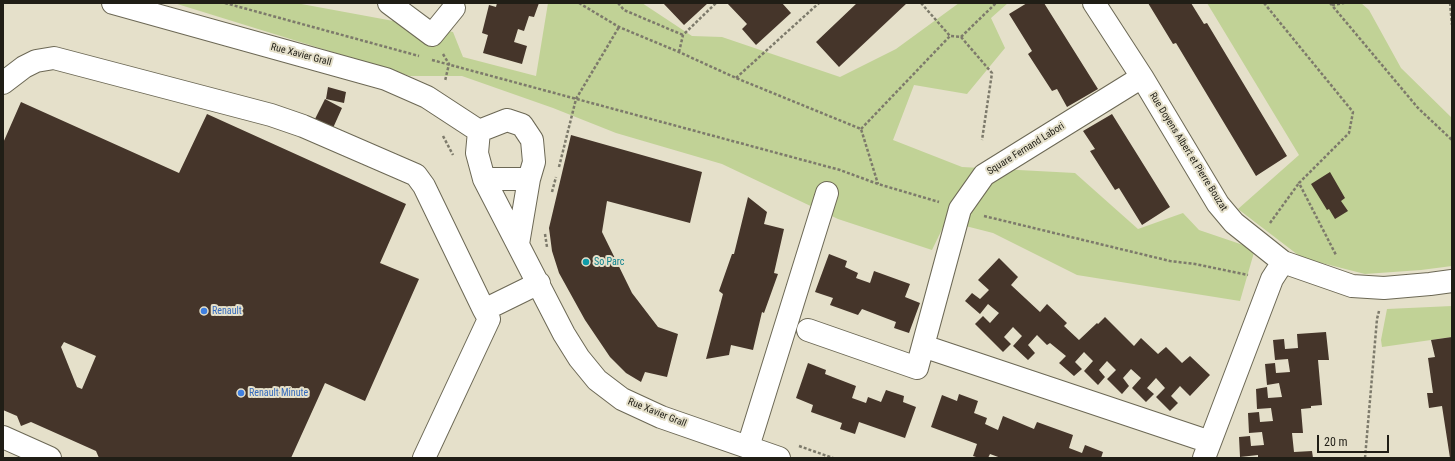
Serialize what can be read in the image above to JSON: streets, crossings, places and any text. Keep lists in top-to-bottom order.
{
  "streets": {
    "street": ["Rue Xavier Grall", "Square Fernand Labori", "Rue Doyens Albert et Pierre Bouzat"]
  },
  "crossings": [
    ["Square Fernand Labori", "Rue Doyens Albert et Pierre Bouzat"]
  ],
  "places": ["So Parc", "Renault", "Renault Minute"],
  "scale_bar": "20 m"
}
